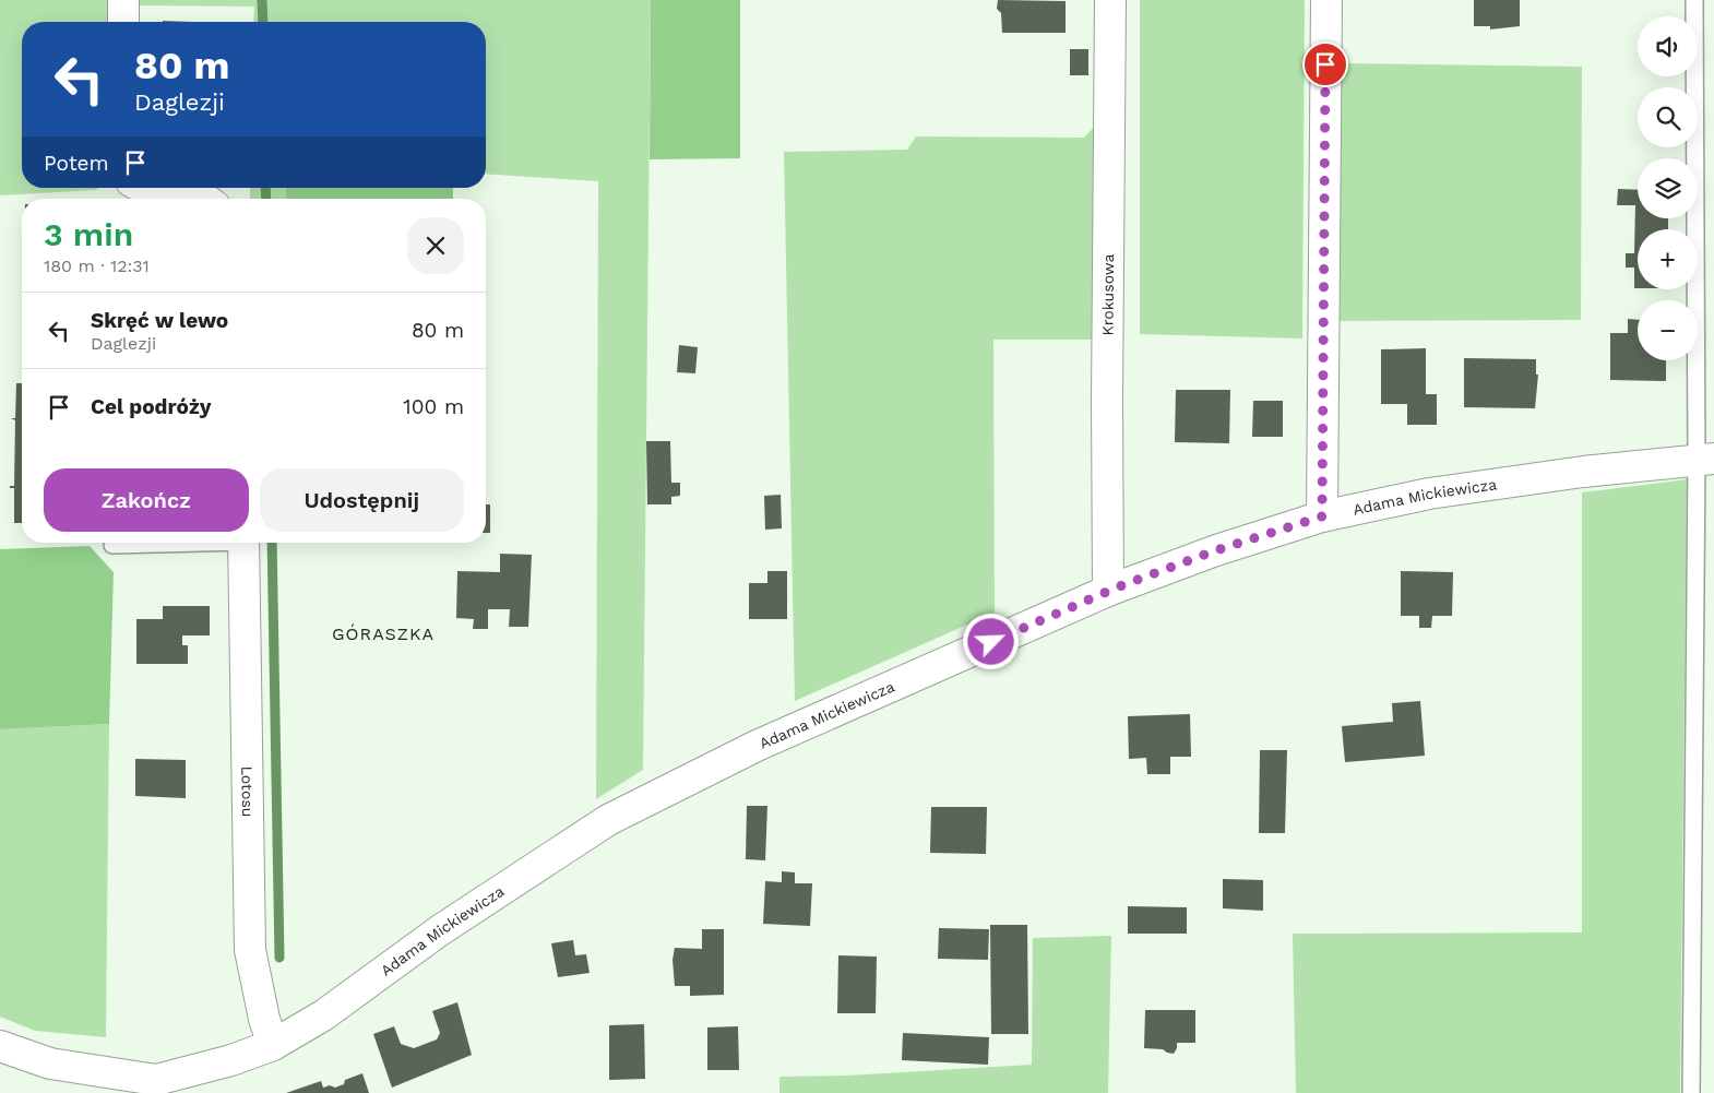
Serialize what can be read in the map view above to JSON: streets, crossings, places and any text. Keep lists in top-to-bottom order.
{
  "streets": {
    "street": ["Krokusowa", "Adama Mickiewicza", "Lotosu"]
  },
  "crossings": [
    ["Krokusowa", "Adama Mickiewicza"],
    ["Adama Mickiewicza", "Lotosu"]
  ],
  "districts": ["GÓRASZKA"],
  "page": {
    "map_buttons": ["+", "−"],
    "turn": ["80 m", "Daglezji"],
    "then": "Potem",
    "heading": ["3 min", "180 m · 12:31"],
    "list": [
      {
        "name": "Skręć w lewo",
        "note": "Daglezji",
        "value": "80 m"
      },
      {
        "name": "Cel podróży",
        "value": "100 m"
      }
    ],
    "buttons": ["Zakończ", "Udostępnij"]
  }
}
